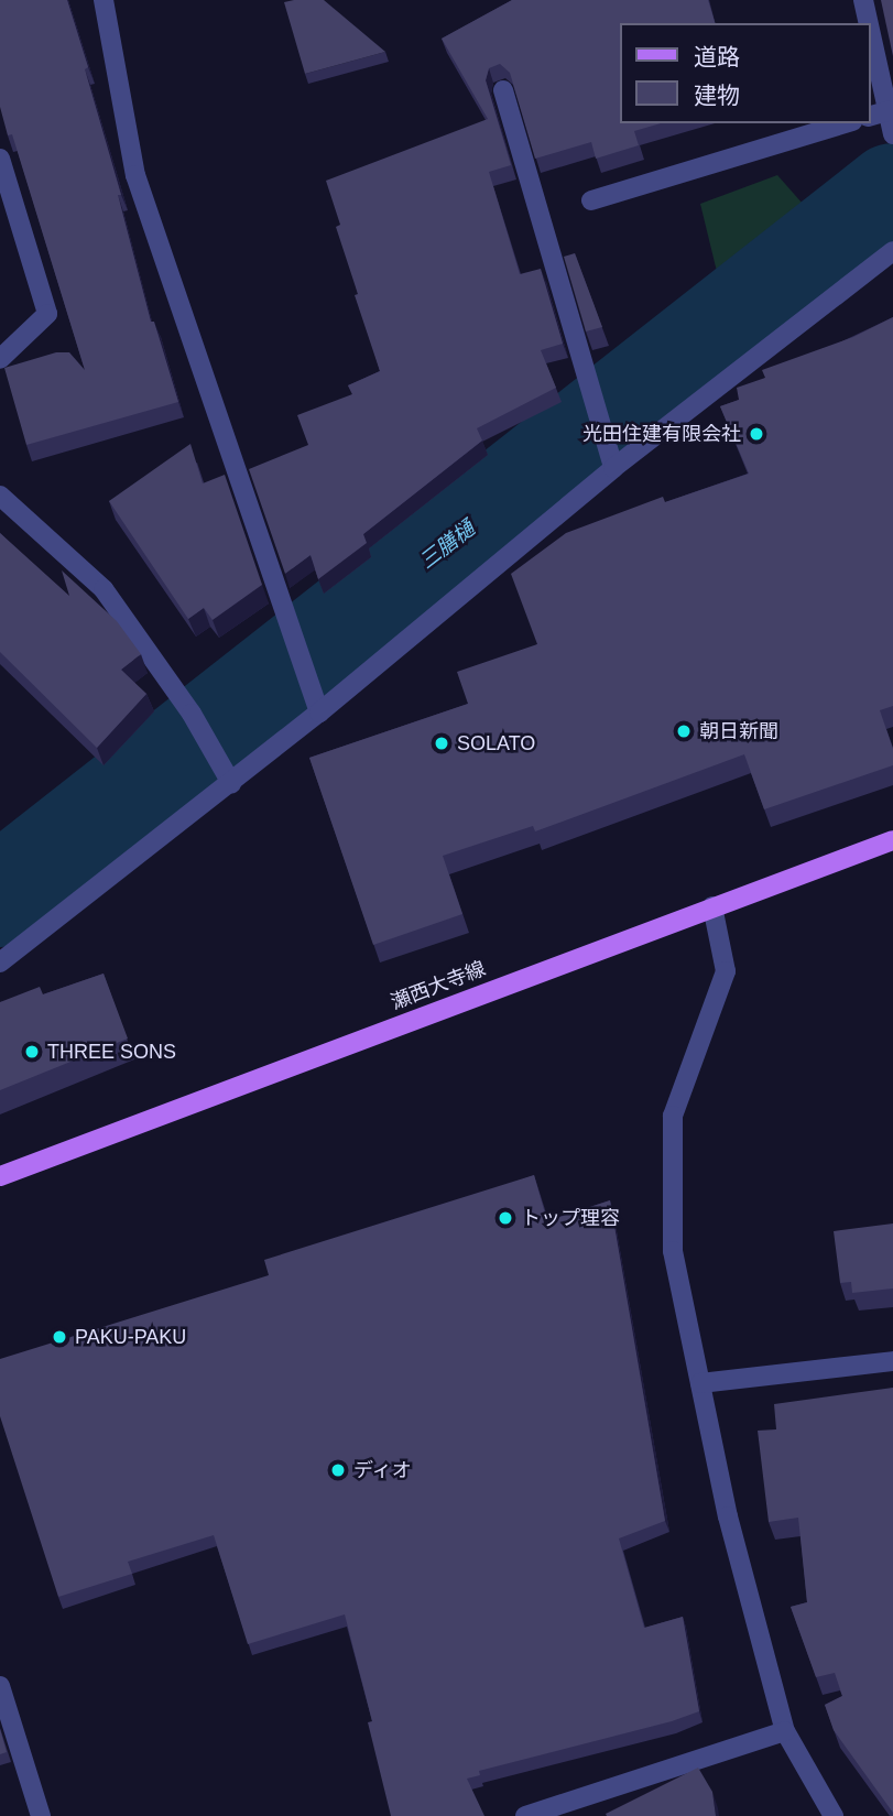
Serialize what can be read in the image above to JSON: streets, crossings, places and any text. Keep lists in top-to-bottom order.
{
  "streets": {
    "main road": ["瀬西大寺線"]
  },
  "water": ["三膳樋"],
  "places": [
    "光田住建有限会社",
    "朝日新聞",
    "SOLATO",
    "THREE SONS",
    "トップ理容",
    "PAKU-PAKU",
    "ディオ"
  ],
  "legend": ["道路", "建物"]
}
